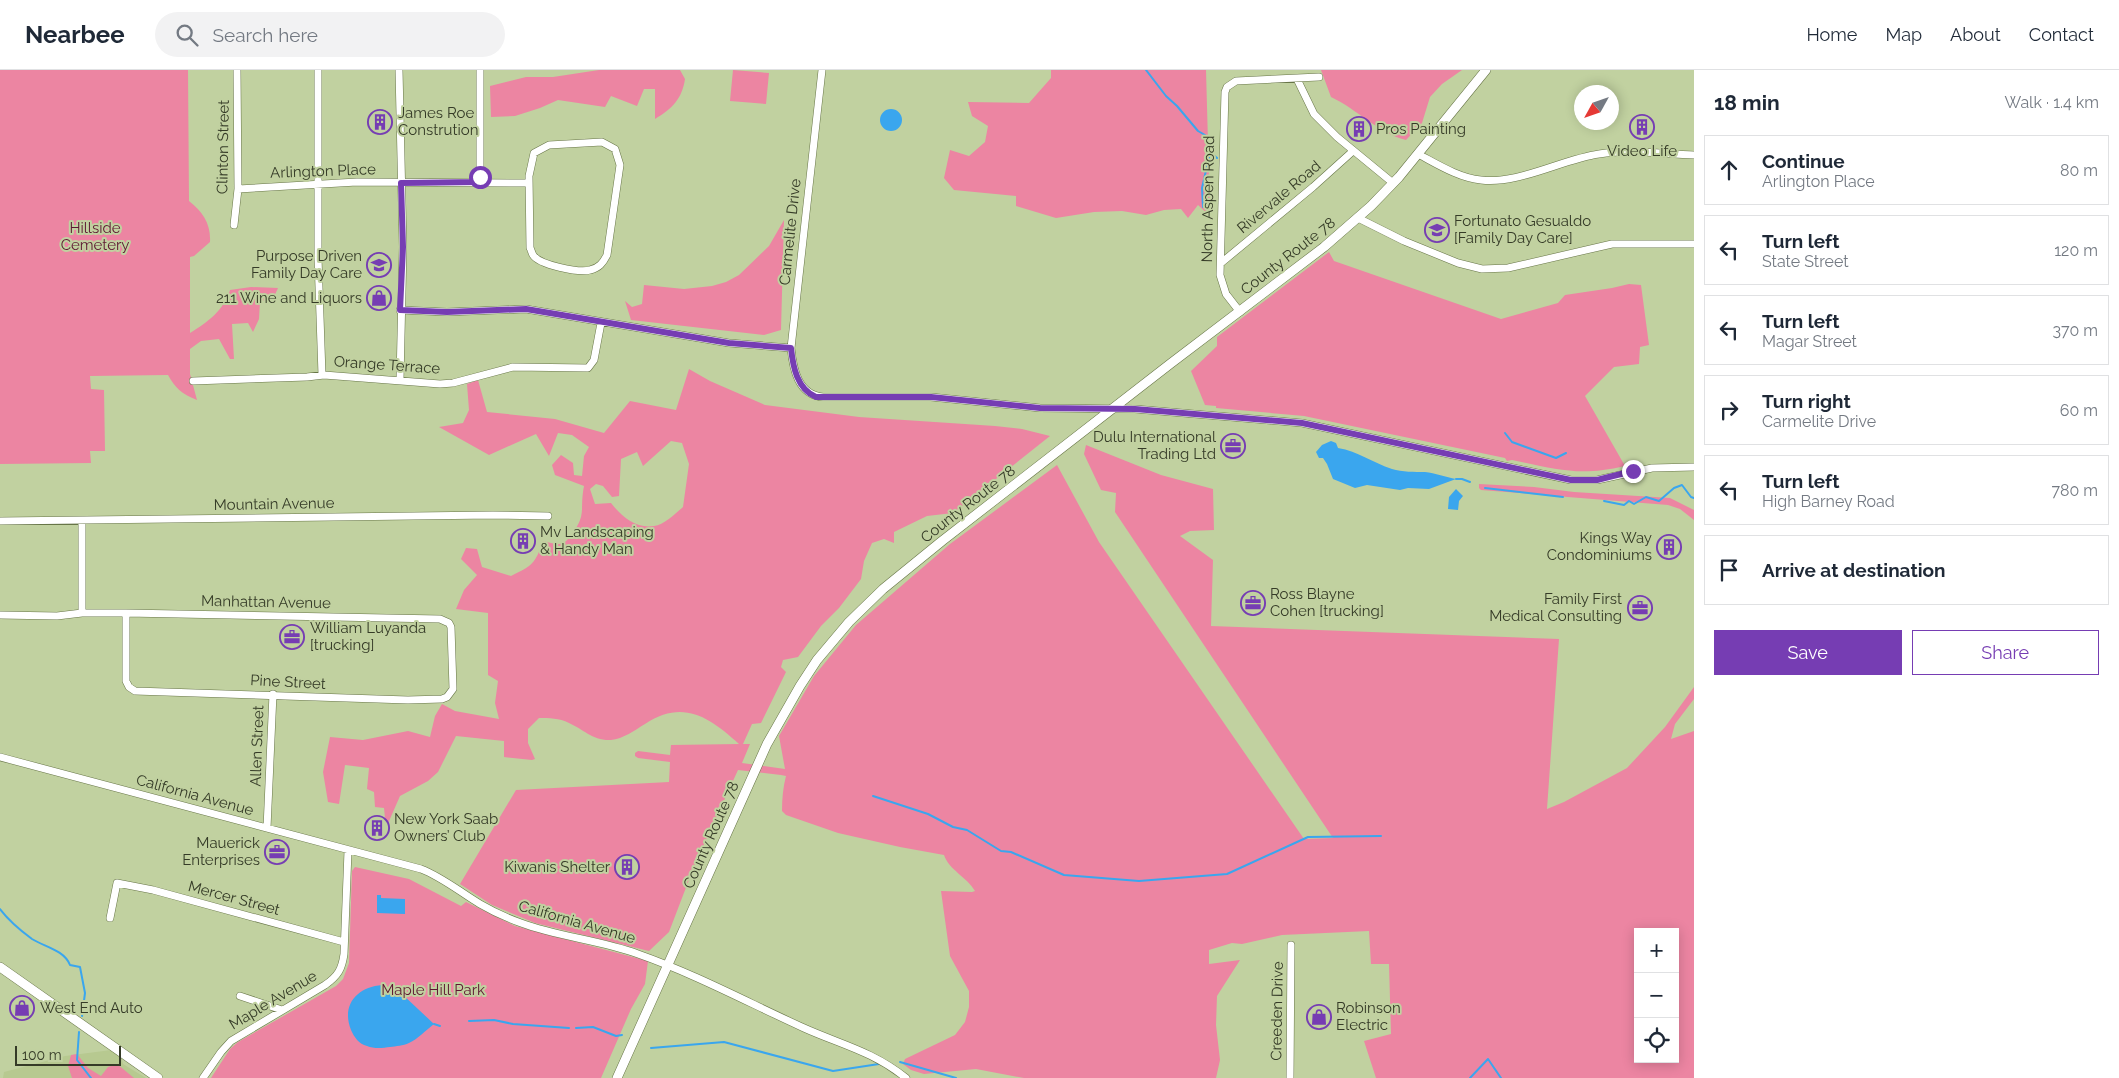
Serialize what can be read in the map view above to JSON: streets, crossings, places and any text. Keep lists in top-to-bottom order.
{
  "streets": {
    "street": [
      "Clinton Street",
      "Arlington Place",
      "Rivervale Road",
      "North Aspen Road",
      "Carmelite Drive",
      "County Route 78",
      "Orange Terrace",
      "Mountain Avenue",
      "Manhattan Avenue",
      "Pine Street",
      "Allen Street",
      "California Avenue",
      "Mercer Street",
      "Maple Avenue",
      "Creeden Drive"
    ]
  },
  "crossings": [
    ["Clinton Street", "Arlington Place"],
    ["Rivervale Road", "North Aspen Road"],
    ["North Aspen Road", "County Route 78"],
    ["Carmelite Drive", "County Route 78"],
    ["County Route 78", "California Avenue"],
    ["Manhattan Avenue", "Pine Street"],
    ["Pine Street", "Allen Street"],
    ["Allen Street", "California Avenue"],
    ["California Avenue", "Maple Avenue"],
    ["Mercer Street", "Maple Avenue"]
  ],
  "parks": ["Hillside Cemetery", "Maple Hill Park"],
  "places": {
    "building": [
      "James Roe Constrution",
      "Video Life",
      "Pros Painting",
      "Mv Landscaping & Handy Man",
      "Kings Way Condominiums",
      "New York Saab Owners’ Club",
      "Kiwanis Shelter"
    ],
    "school or university": ["Fortunato Gesualdo [Family Day Care]", "Purpose Driven Family Day Care"],
    "shop": ["211 Wine and Liquors", "West End Auto", "Robinson Electric"],
    "office": [
      "Dulu International Trading Ltd",
      "Ross Blayne Cohen [trucking]",
      "Family First Medical Consulting",
      "William Luyanda [trucking]",
      "Mauerick Enterprises"
    ]
  },
  "scale_bar": "100 m",
  "north": "bottom left",
  "page": {
    "header": "Nearbee",
    "search": "Search here",
    "nav": [
      "Home",
      "Map",
      "About",
      "Contact"
    ],
    "heading": ["18 min", "Walk · 1.4 km"],
    "list": [
      ["Continue", "Arlington Place", "80 m"],
      ["Turn left", "State Street", "120 m"],
      ["Turn left", "Magar Street", "370 m"],
      ["Turn right", "Carmelite Drive", "60 m"],
      ["Turn left", "High Barney Road", "780 m"],
      "Arrive at destination"
    ],
    "buttons": ["Save", "Share"],
    "map_buttons": ["+", "−"],
    "scale": "100 m"
  }
}
